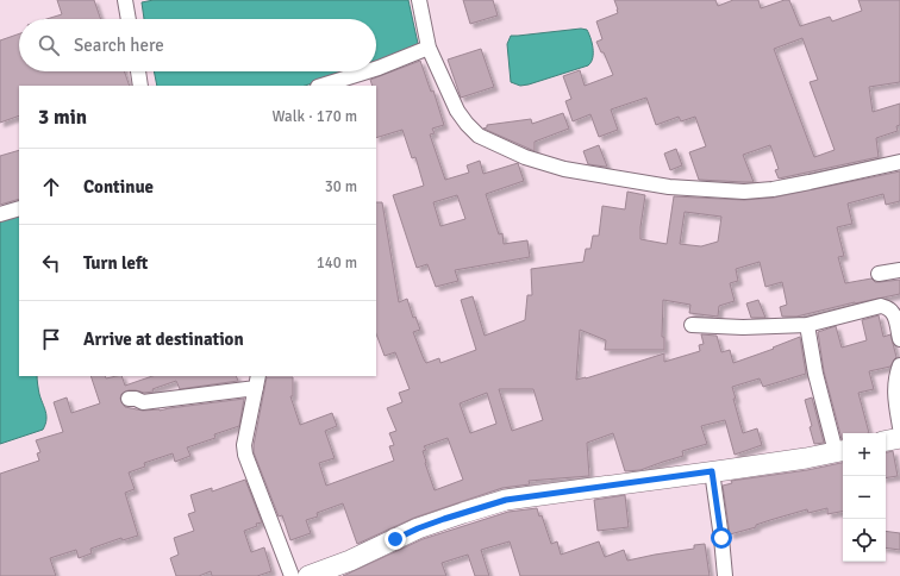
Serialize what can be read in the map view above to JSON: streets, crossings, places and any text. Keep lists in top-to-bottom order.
{
  "page": {
    "search": "Search here",
    "heading": ["3 min", "Walk · 170 m"],
    "list": [
      ["Continue", "30 m"],
      ["Turn left", "140 m"],
      "Arrive at destination"
    ],
    "map_buttons": ["+", "−"]
  }
}
